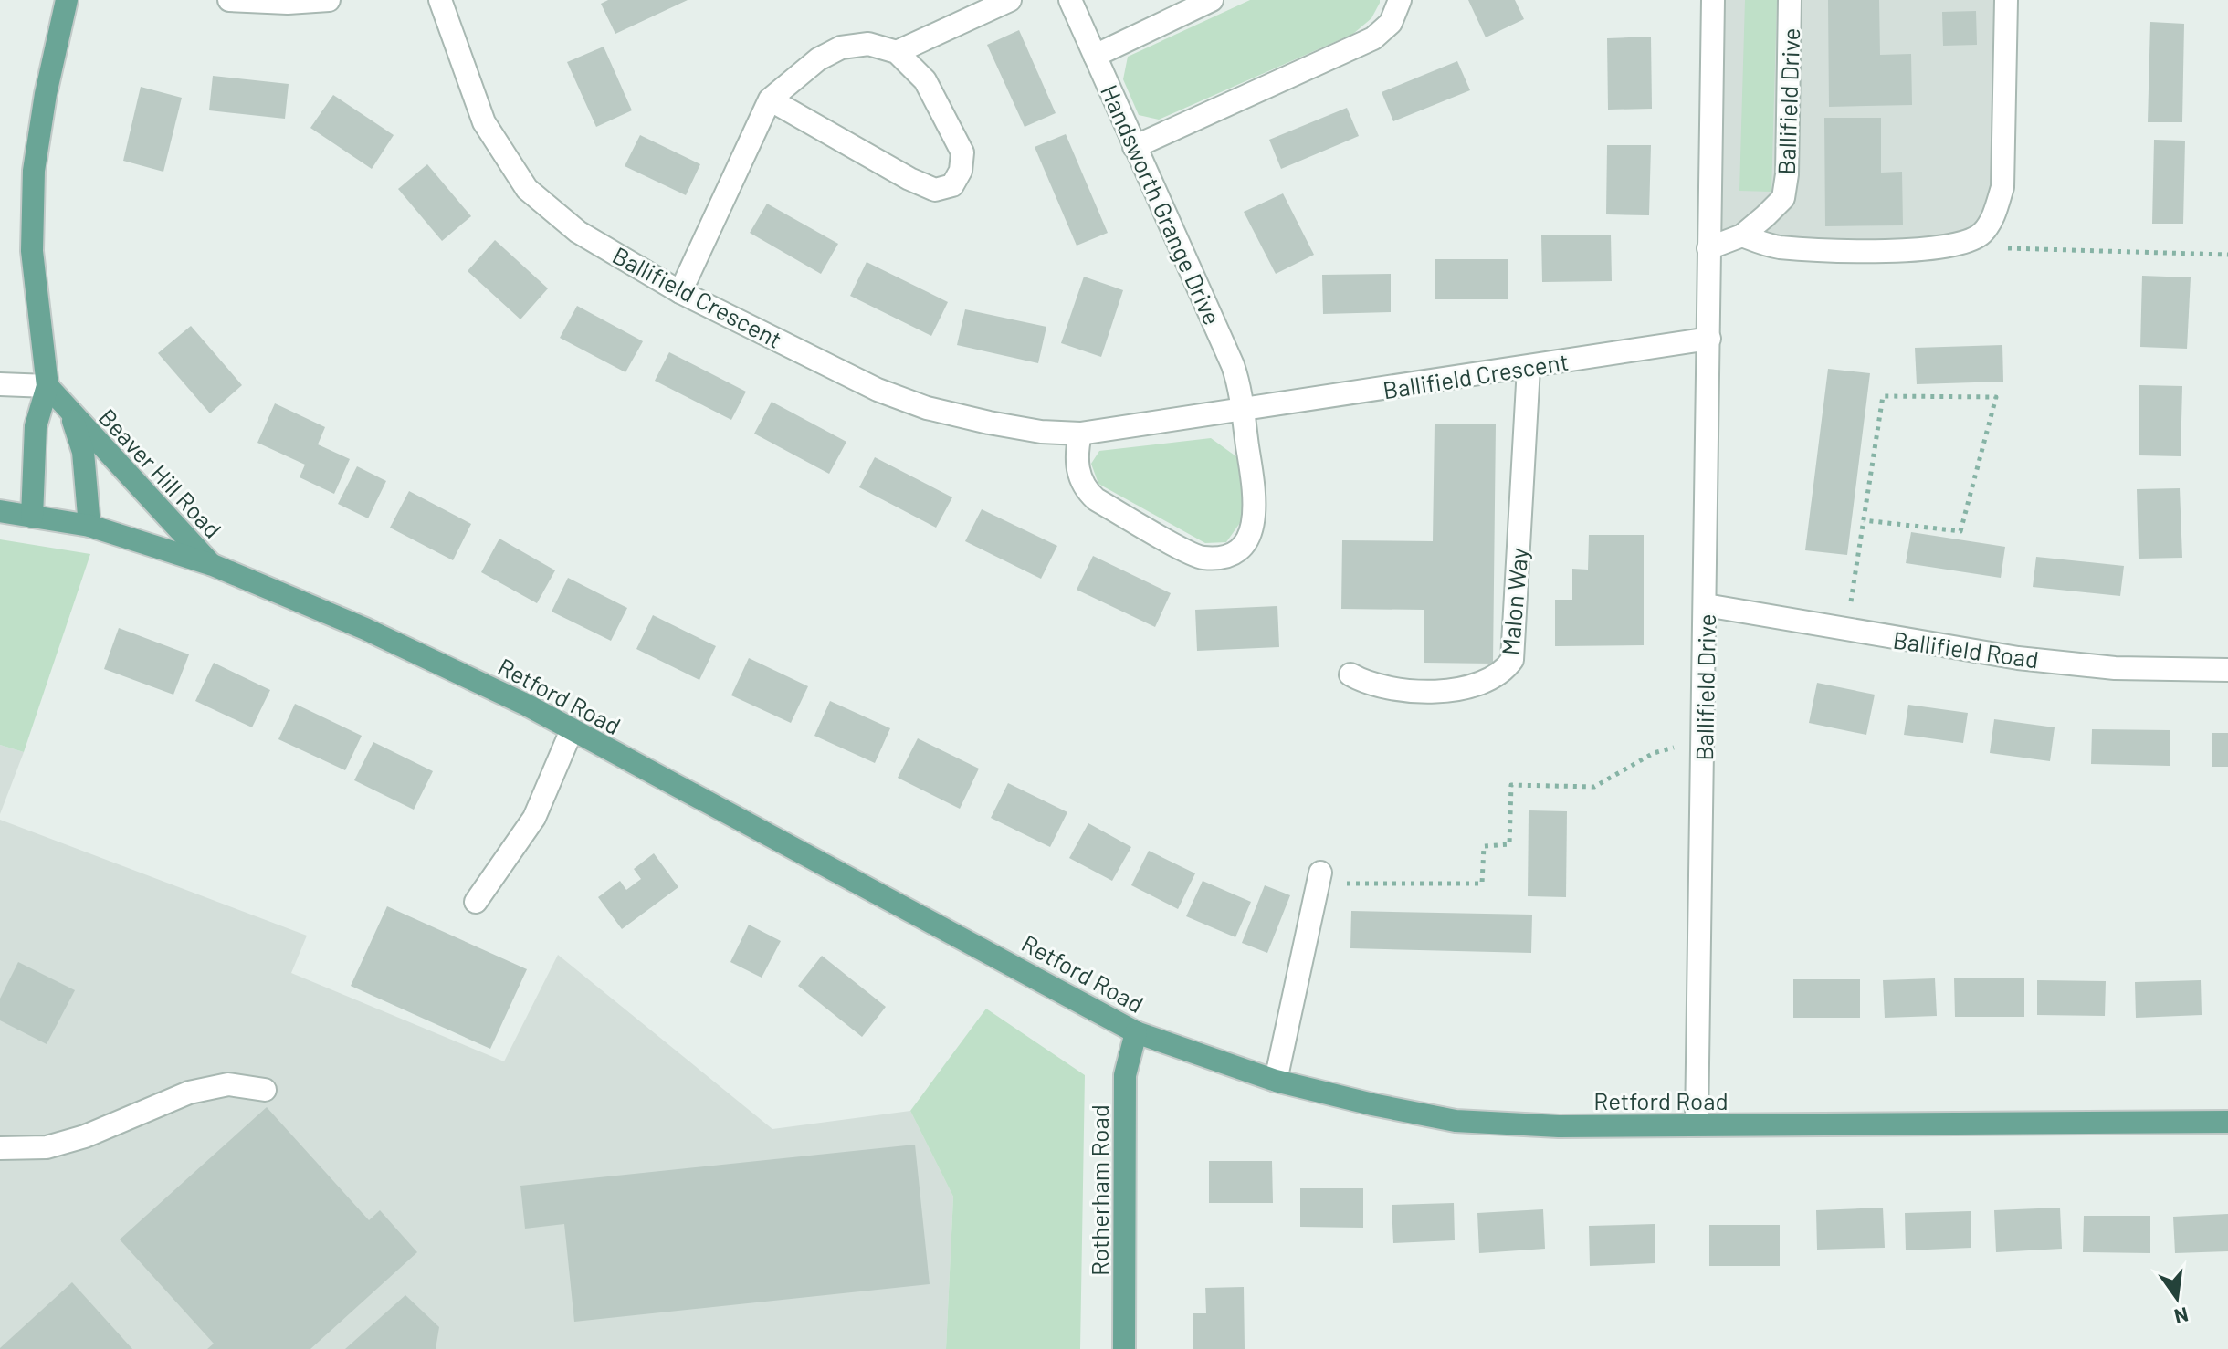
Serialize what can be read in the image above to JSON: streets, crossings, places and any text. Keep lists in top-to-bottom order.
{
  "streets": {
    "main road": ["Beaver Hill Road", "Retford Road", "Rotherham Road"],
    "street": [
      "Ballifield Drive",
      "Handsworth Grange Drive",
      "Ballifield Crescent",
      "Malon Way",
      "Ballifield Road"
    ]
  },
  "crossings": [
    ["Ballifield Drive", "Ballifield Crescent"],
    ["Ballifield Drive", "Ballifield Road"],
    ["Ballifield Drive", "Retford Road"],
    ["Handsworth Grange Drive", "Ballifield Crescent"],
    ["Ballifield Crescent", "Malon Way"],
    ["Beaver Hill Road", "Retford Road"],
    ["Retford Road", "Rotherham Road"]
  ],
  "north": "bottom"
}
